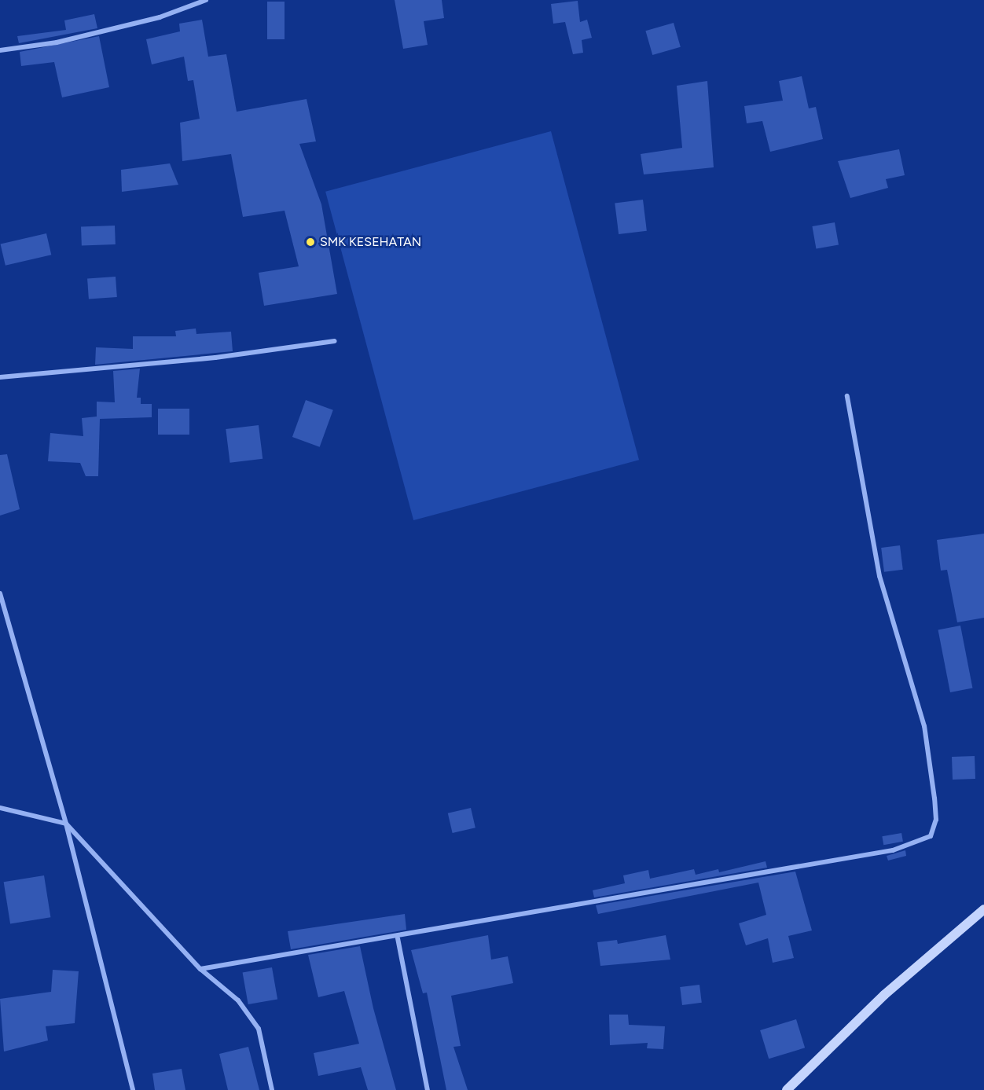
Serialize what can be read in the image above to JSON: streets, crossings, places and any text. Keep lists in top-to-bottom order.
{
  "places": ["SMK KESEHATAN"]
}
